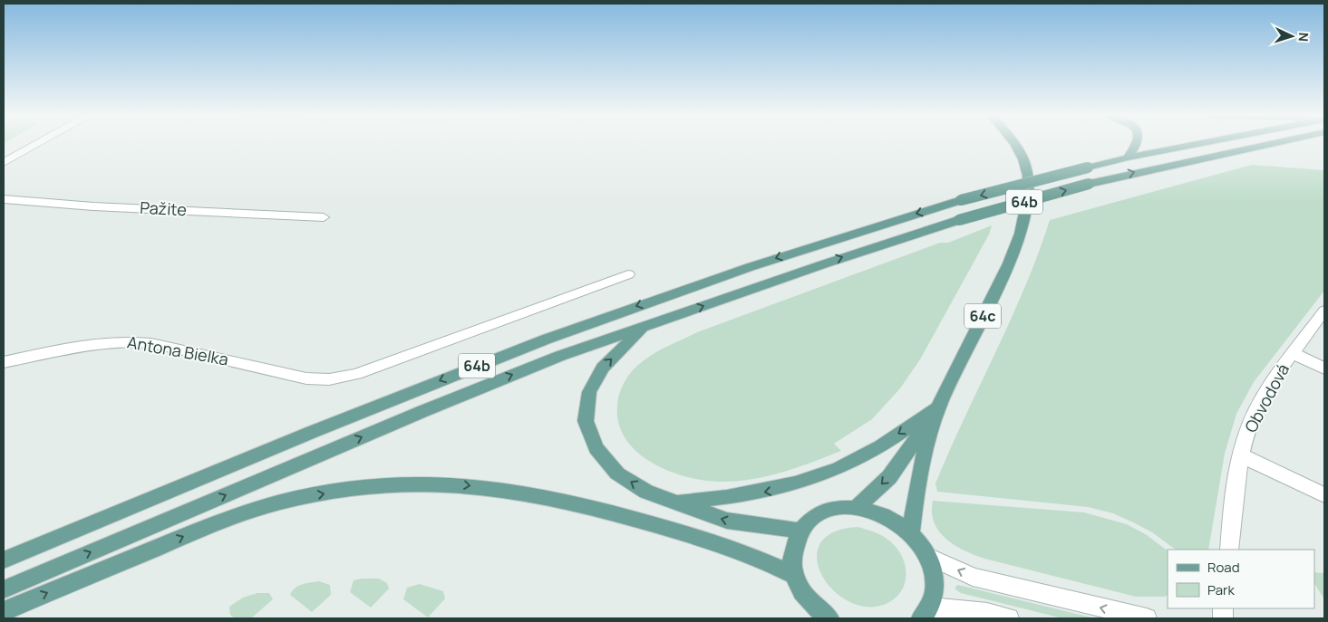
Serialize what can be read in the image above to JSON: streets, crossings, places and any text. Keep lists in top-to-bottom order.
{
  "streets": {
    "main road": ["64b", "64c"],
    "street": ["Pažite", "Antona Bielka", "Obvodová"]
  },
  "legend": ["Road", "Park"],
  "north": "right"
}
